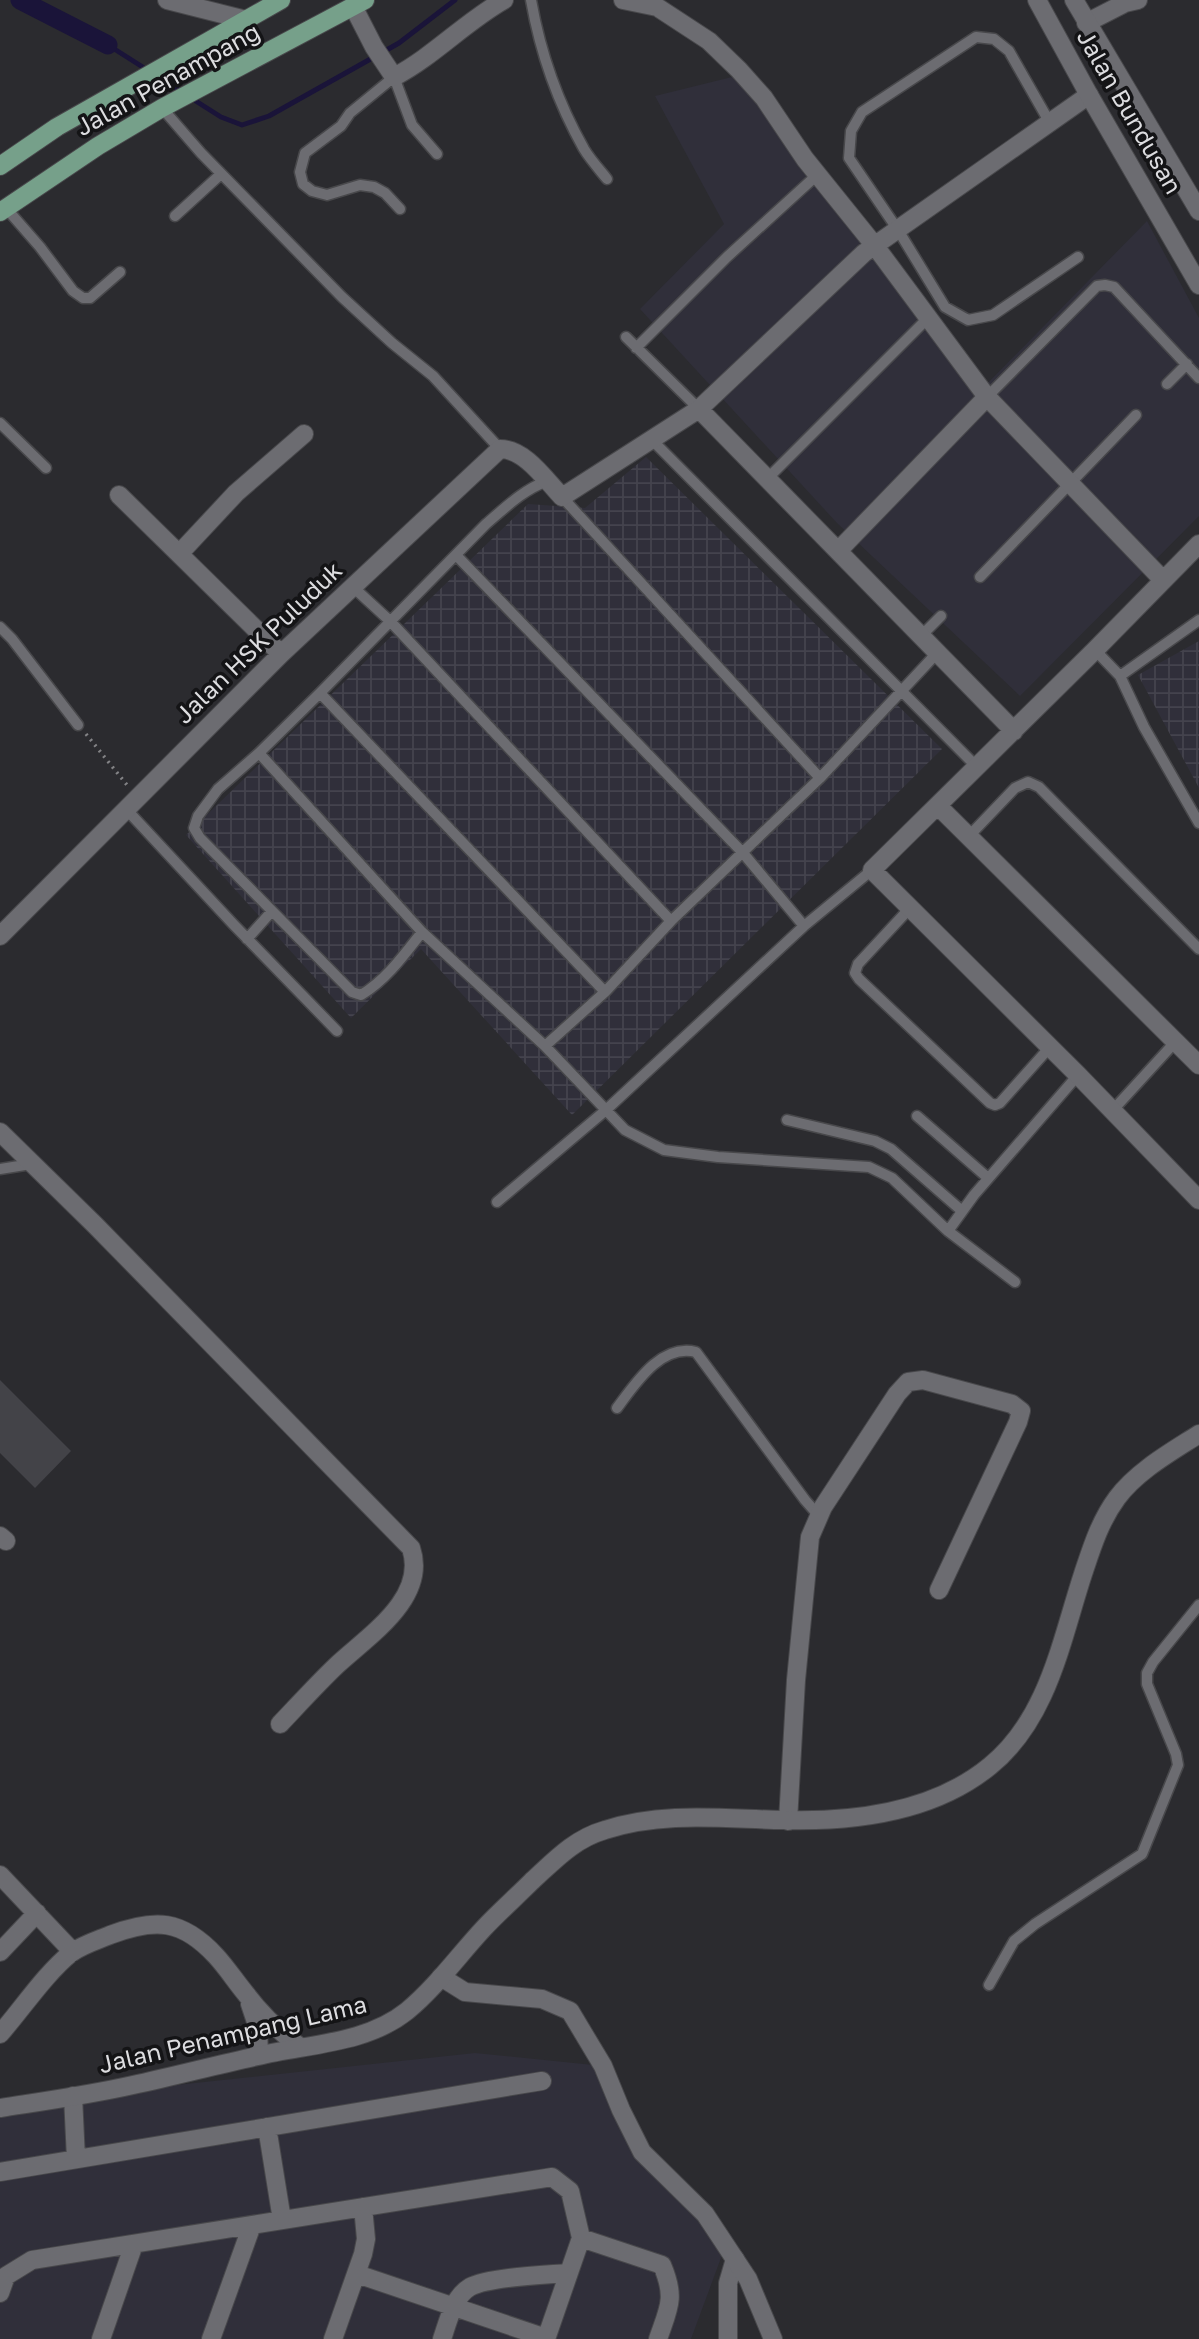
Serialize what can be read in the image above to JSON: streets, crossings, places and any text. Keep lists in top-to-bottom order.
{
  "streets": {
    "main road": ["Jalan Penampang"],
    "street": ["Jalan Bundusan", "Jalan HSK Puluduk", "Jalan Penampang Lama"]
  }
}
